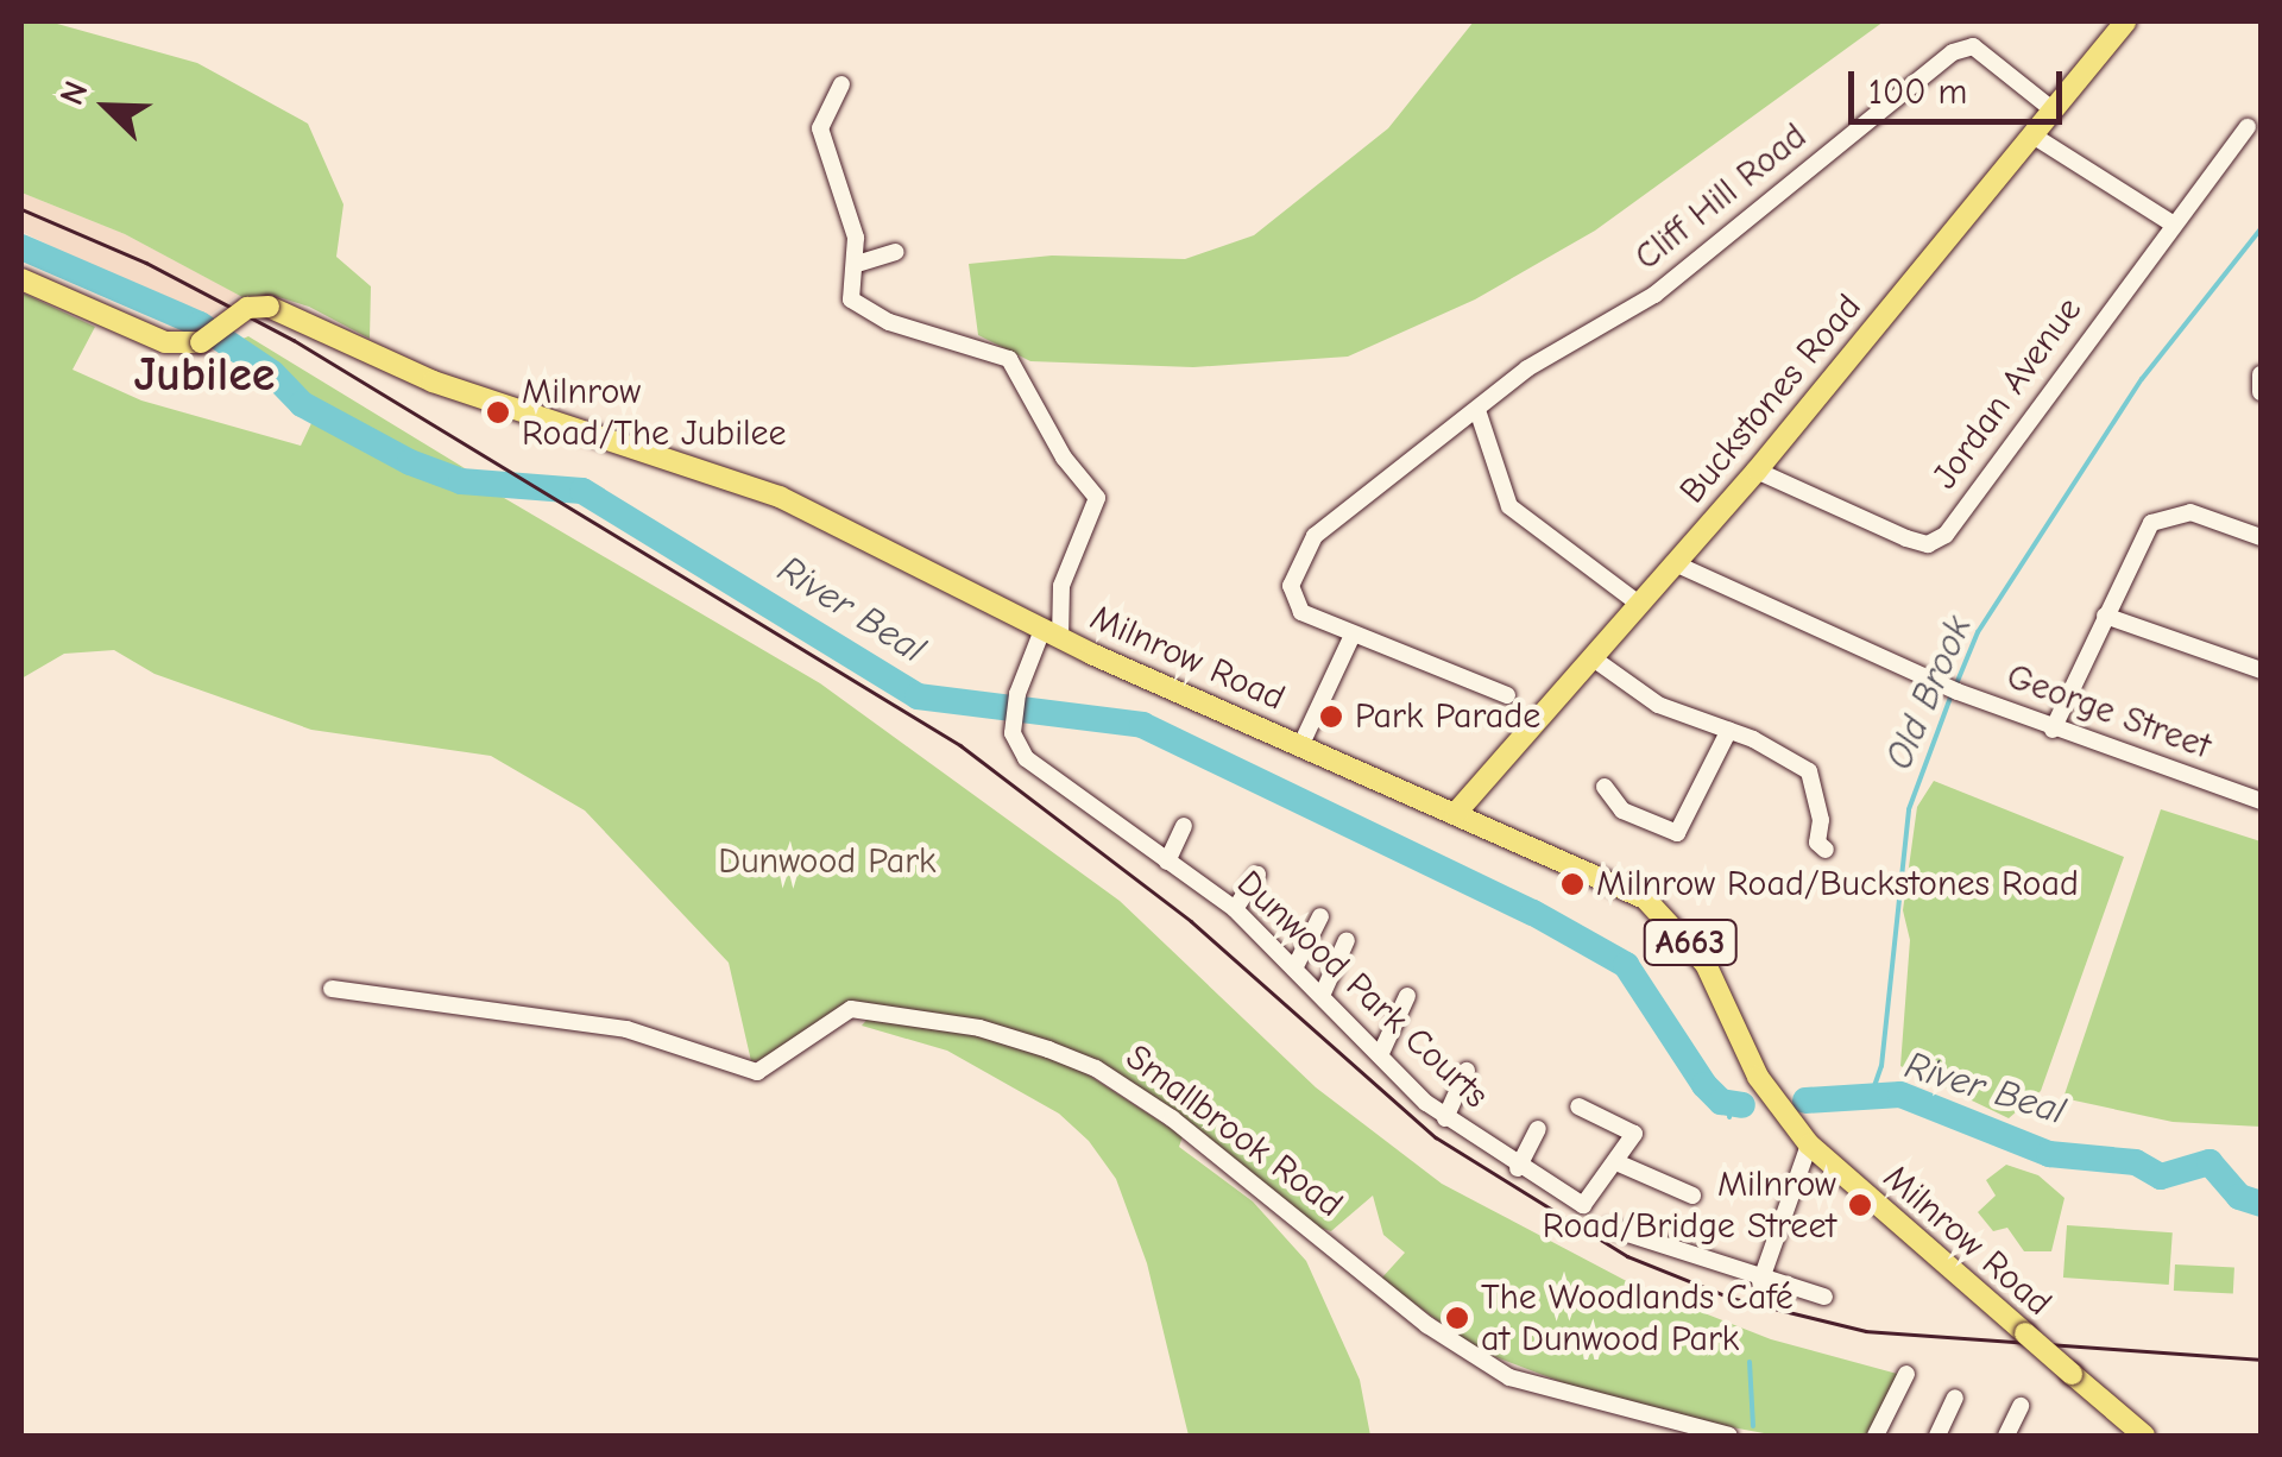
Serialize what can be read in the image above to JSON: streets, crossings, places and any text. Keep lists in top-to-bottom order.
{
  "streets": {
    "main road": ["Buckstones Road", "Milnrow Road", "A663"],
    "street": [
      "Cliff Hill Road",
      "Jordan Avenue",
      "George Street",
      "Dunwood Park Courts",
      "Smallbrook Road"
    ]
  },
  "crossings": [
    ["Cliff Hill Road", "Buckstones Road"],
    ["Jordan Avenue", "Buckstones Road"],
    ["Buckstones Road", "Milnrow Road"],
    ["Buckstones Road", "George Street"],
    ["Milnrow Road", "Dunwood Park Courts"]
  ],
  "districts": ["Jubilee"],
  "water": ["River Beal", "Old Brook"],
  "parks": ["Dunwood Park"],
  "places": [
    "Milnrow Road/The Jubilee",
    "Park Parade",
    "Milnrow Road/Buckstones Road",
    "Milnrow Road/Bridge Street",
    "The Woodlands Café at Dunwood Park"
  ],
  "scale_bar": "100 m",
  "north": "top left"
}
